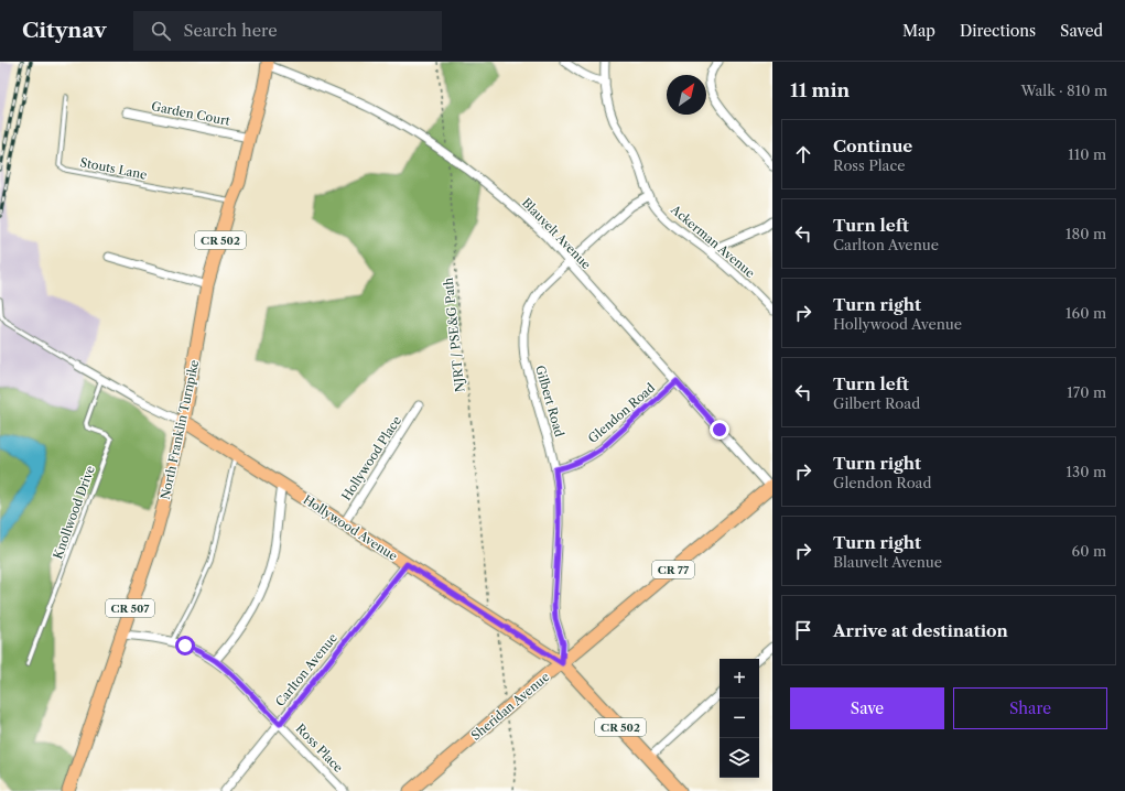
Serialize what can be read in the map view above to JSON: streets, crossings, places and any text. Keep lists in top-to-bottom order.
{
  "streets": {
    "main road": [
      "CR 502",
      "North Franklin Turnpike",
      "Hollywood Avenue",
      "CR 77",
      "CR 507",
      "Sheridan Avenue"
    ],
    "street": [
      "Garden Court",
      "Blauvelt Avenue",
      "Ackerman Avenue",
      "Gilbert Road",
      "Glendon Road",
      "Hollywood Place",
      "Carlton Avenue",
      "Ross Place"
    ],
    "lane": ["Stouts Lane", "Knollwood Drive"],
    "path": ["NJRT / PSE&G Path"]
  },
  "crossings": [
    ["Garden Court", "North Franklin Turnpike"],
    ["Stouts Lane", "North Franklin Turnpike"],
    ["Blauvelt Avenue", "NJRT / PSE&G Path"],
    ["Blauvelt Avenue", "Gilbert Road"],
    ["Blauvelt Avenue", "Glendon Road"],
    ["Blauvelt Avenue", "North Franklin Turnpike"],
    ["Blauvelt Avenue", "Sheridan Avenue"],
    ["Ackerman Avenue", "Gilbert Road"],
    ["Gilbert Road", "Glendon Road"],
    ["Gilbert Road", "Hollywood Avenue"],
    ["Gilbert Road", "Sheridan Avenue"],
    ["North Franklin Turnpike", "Hollywood Avenue"],
    ["North Franklin Turnpike", "Ross Place"],
    ["Hollywood Place", "Hollywood Avenue"],
    ["Knollwood Drive", "Hollywood Avenue"],
    ["Hollywood Avenue", "Carlton Avenue"],
    ["Hollywood Avenue", "Sheridan Avenue"],
    ["Carlton Avenue", "Ross Place"]
  ],
  "north": "top right",
  "page": {
    "header": "Citynav",
    "search": "Search here",
    "nav": ["Map", "Directions", "Saved"],
    "heading": ["11 min", "Walk · 810 m"],
    "list": [
      ["Continue", "Ross Place", "110 m"],
      ["Turn left", "Carlton Avenue", "180 m"],
      ["Turn right", "Hollywood Avenue", "160 m"],
      ["Turn left", "Gilbert Road", "170 m"],
      ["Turn right", "Glendon Road", "130 m"],
      ["Turn right", "Blauvelt Avenue", "60 m"],
      "Arrive at destination"
    ],
    "map_buttons": ["+", "−"],
    "buttons": ["Save", "Share"]
  }
}
